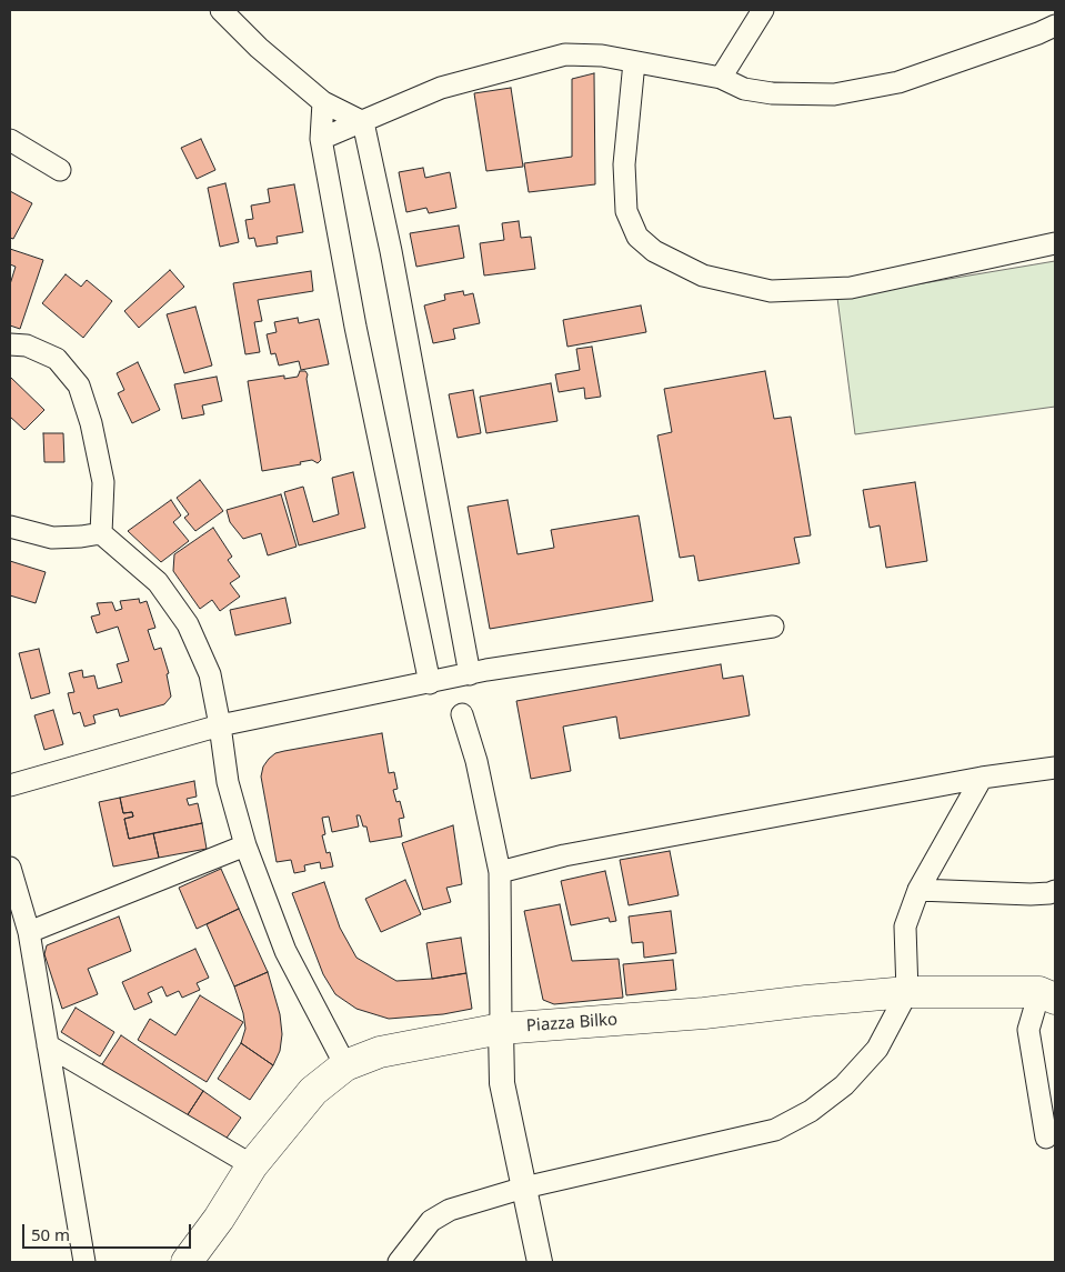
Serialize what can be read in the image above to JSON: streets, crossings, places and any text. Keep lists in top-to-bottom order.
{
  "streets": {
    "main road": ["Piazza Bilko"]
  },
  "scale_bar": "50 m"
}
